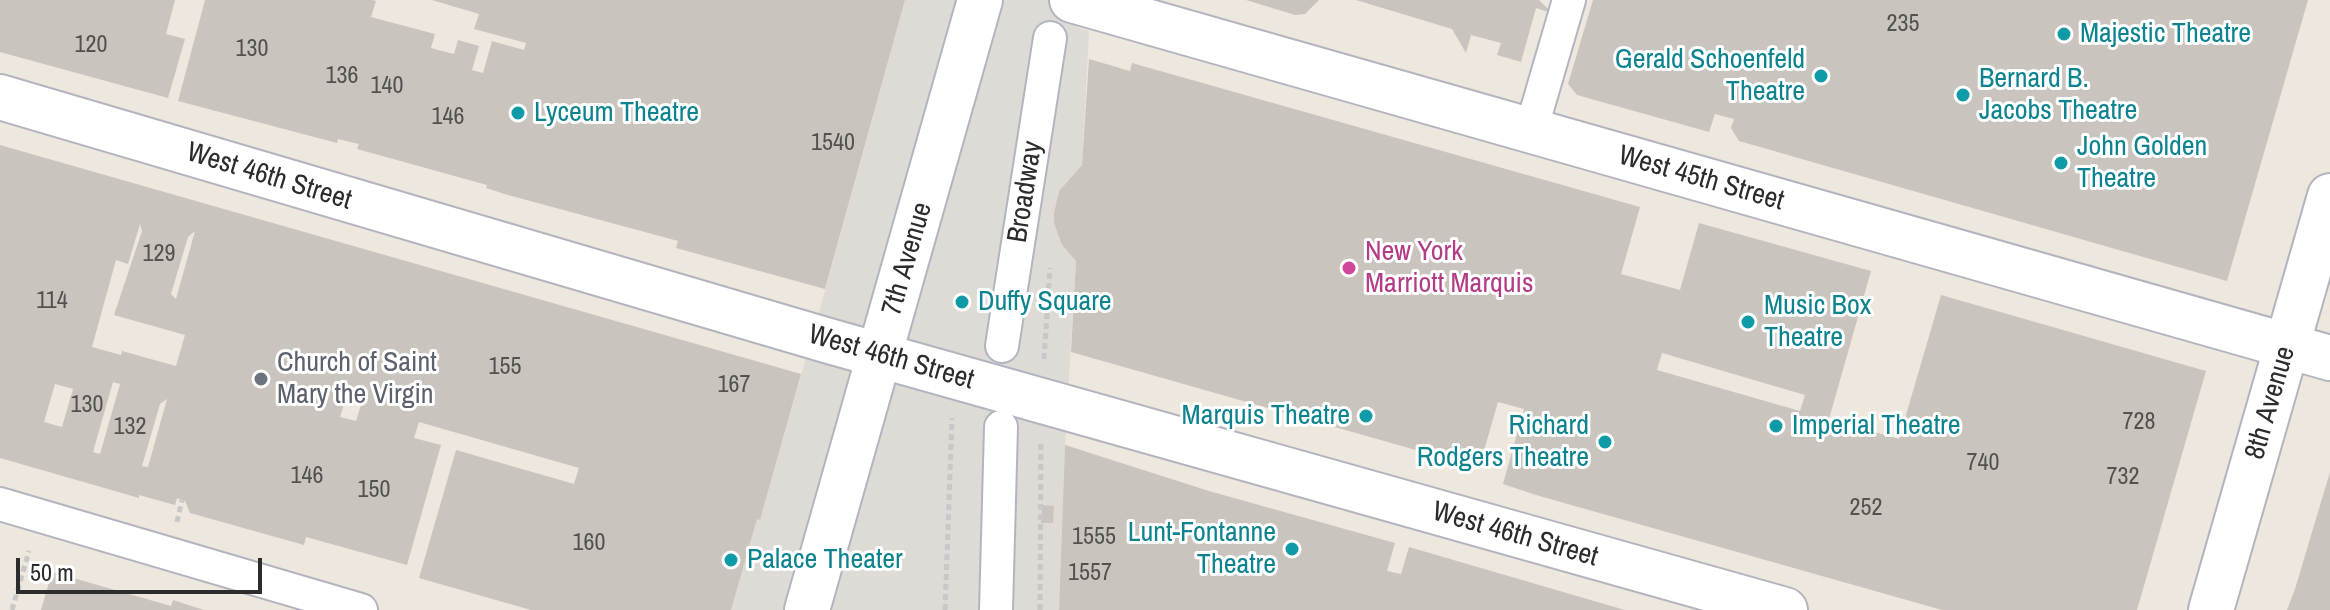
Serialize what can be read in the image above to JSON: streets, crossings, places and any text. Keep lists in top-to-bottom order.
{
  "streets": {
    "main road": [
      "West 46th Street",
      "West 45th Street",
      "7th Avenue",
      "8th Avenue"
    ],
    "street": ["Broadway"]
  },
  "crossings": [
    ["West 46th Street", "7th Avenue"],
    ["West 45th Street", "8th Avenue"]
  ],
  "places": [
    "Majestic Theatre",
    "Gerald Schoenfeld Theatre",
    "Bernard B. Jacobs Theatre",
    "Lyceum Theatre",
    "John Golden Theatre",
    "New York Marriott Marquis",
    "Duffy Square",
    "Music Box Theatre",
    "Church of Saint Mary the Virgin",
    "Marquis Theatre",
    "Imperial Theatre",
    "Richard Rodgers Theatre",
    "Lunt-Fontanne Theatre",
    "Palace Theater"
  ],
  "house_numbers": [
    "235",
    "120",
    "130",
    "136",
    "140",
    "146",
    "1540",
    "129",
    "114",
    "155",
    "167",
    "130",
    "728",
    "132",
    "740",
    "146",
    "732",
    "150",
    "252",
    "1555",
    "160",
    "1557"
  ],
  "scale_bar": "50 m"
}
